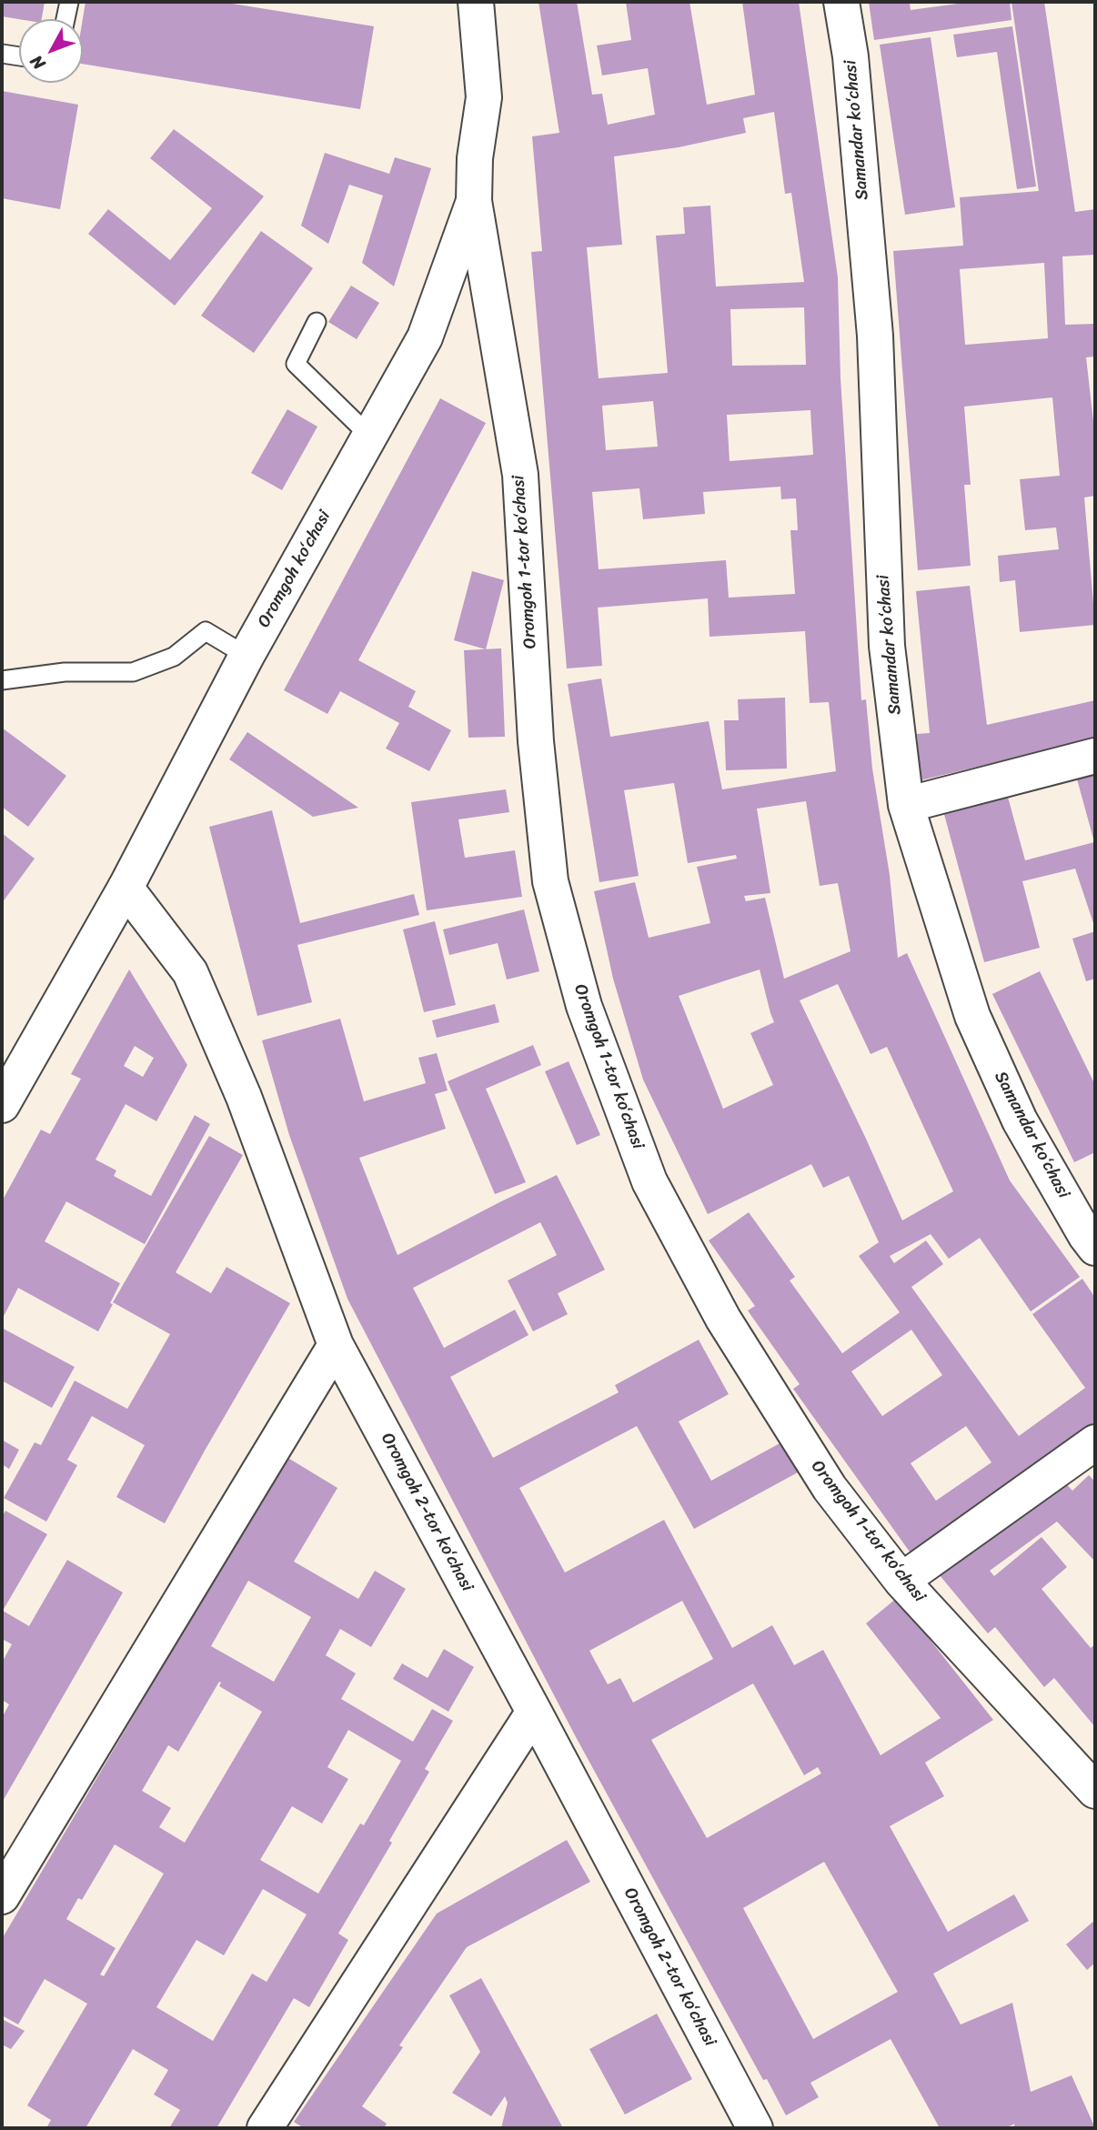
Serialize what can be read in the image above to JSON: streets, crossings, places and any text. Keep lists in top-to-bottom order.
{
  "streets": {
    "street": [
      "Samandar ko‘chasi",
      "Oromgoh 1-tor koʻchasi",
      "Oromgoh koʻchasi",
      "Oromgoh 2-tor koʻchasi"
    ]
  },
  "crossings": [
    ["Oromgoh 1-tor koʻchasi", "Oromgoh koʻchasi"],
    ["Oromgoh koʻchasi", "Oromgoh 2-tor koʻchasi"]
  ],
  "north": "bottom left"
}
